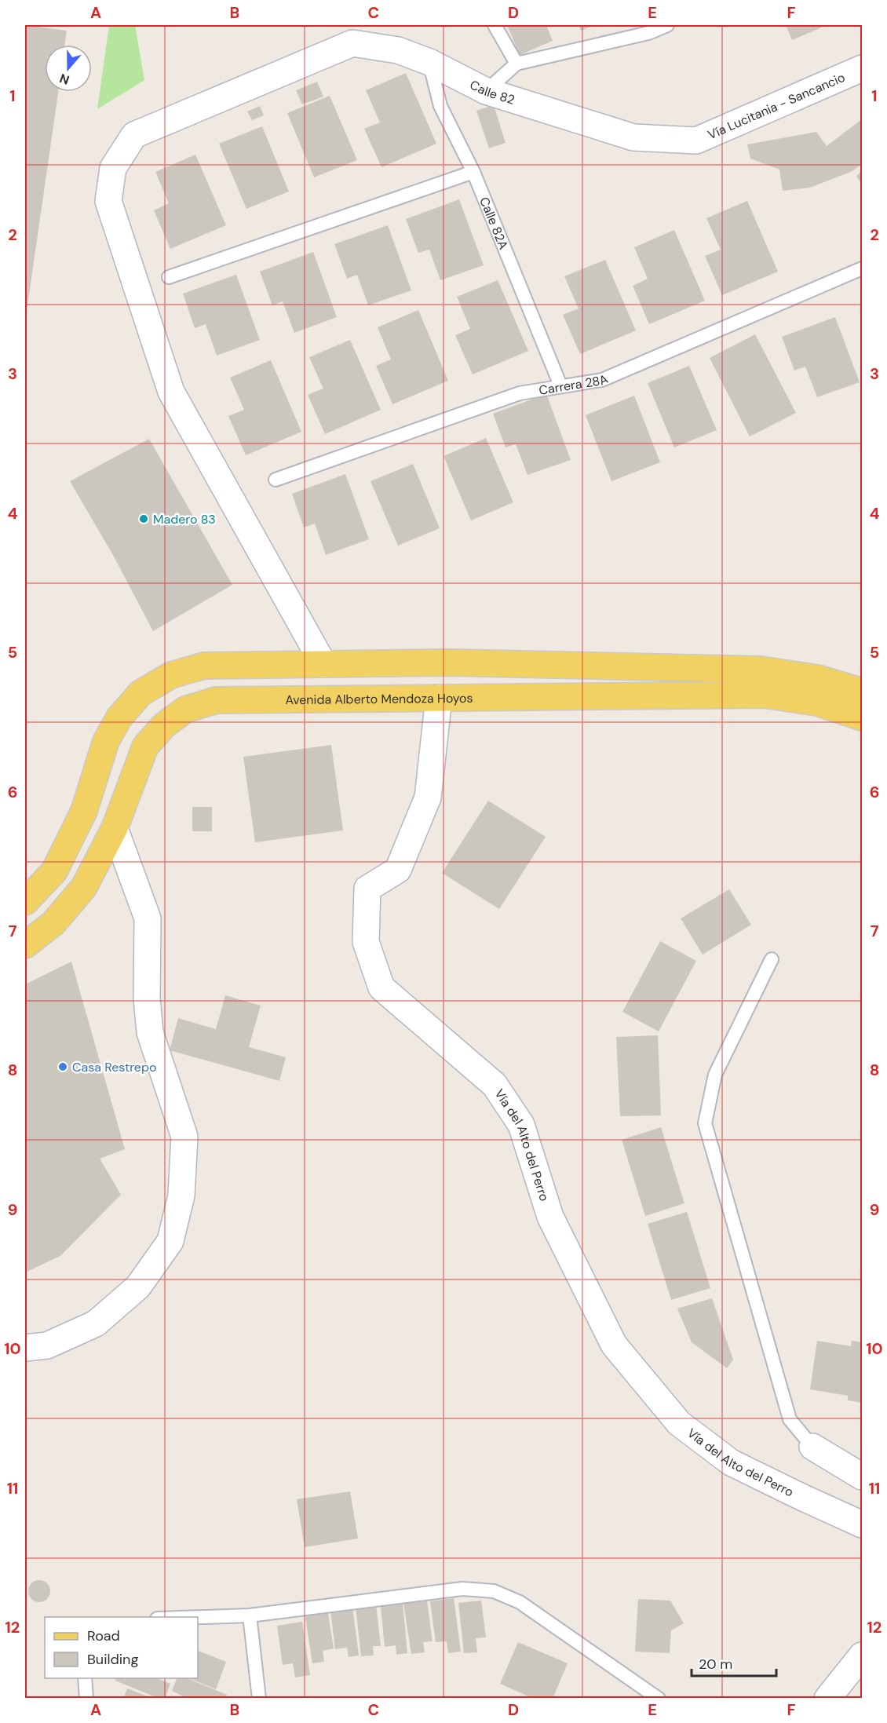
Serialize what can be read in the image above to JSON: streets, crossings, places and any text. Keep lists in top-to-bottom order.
{
  "streets": {
    "main road": ["Avenida Alberto Mendoza Hoyos"],
    "street": ["Calle 82", "Vía Lucitania - Sancancio", "Vía del Alto del Perro"],
    "lane": ["Calle 82A", "Carrera 28A"]
  },
  "crossings": [
    ["Calle 82", "Vía Lucitania - Sancancio"],
    ["Calle 82", "Calle 82A"],
    ["Calle 82A", "Carrera 28A"],
    ["Avenida Alberto Mendoza Hoyos", "Vía del Alto del Perro"]
  ],
  "places": ["Madero 83", "Casa Restrepo"],
  "legend": ["Road", "Building"],
  "scale_bar": "20 m",
  "north": "bottom",
  "grid": {
    "columns": [
      "A",
      "B",
      "C",
      "D",
      "E",
      "F"
    ],
    "rows": [
      "1",
      "2",
      "3",
      "4",
      "5",
      "6",
      "7",
      "8",
      "9",
      "10",
      "11",
      "12"
    ]
  }
}
